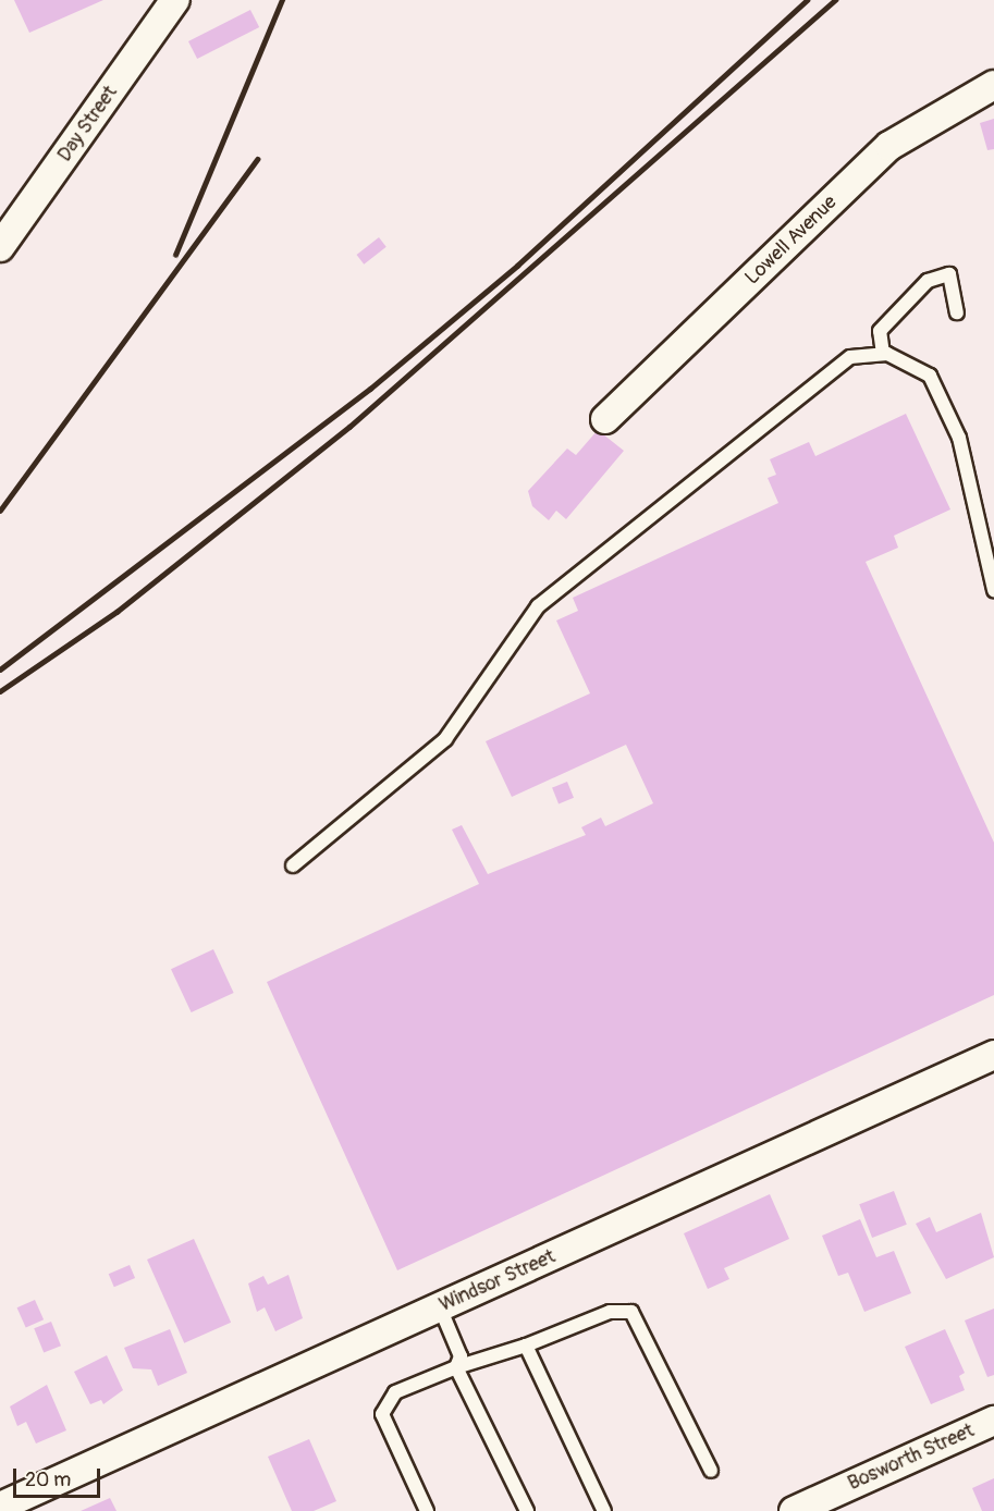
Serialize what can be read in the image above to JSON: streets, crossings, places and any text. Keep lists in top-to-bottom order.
{
  "streets": {
    "street": [
      "Day Street",
      "Lowell Avenue",
      "Windsor Street",
      "Bosworth Street"
    ]
  },
  "scale_bar": "20 m"
}
